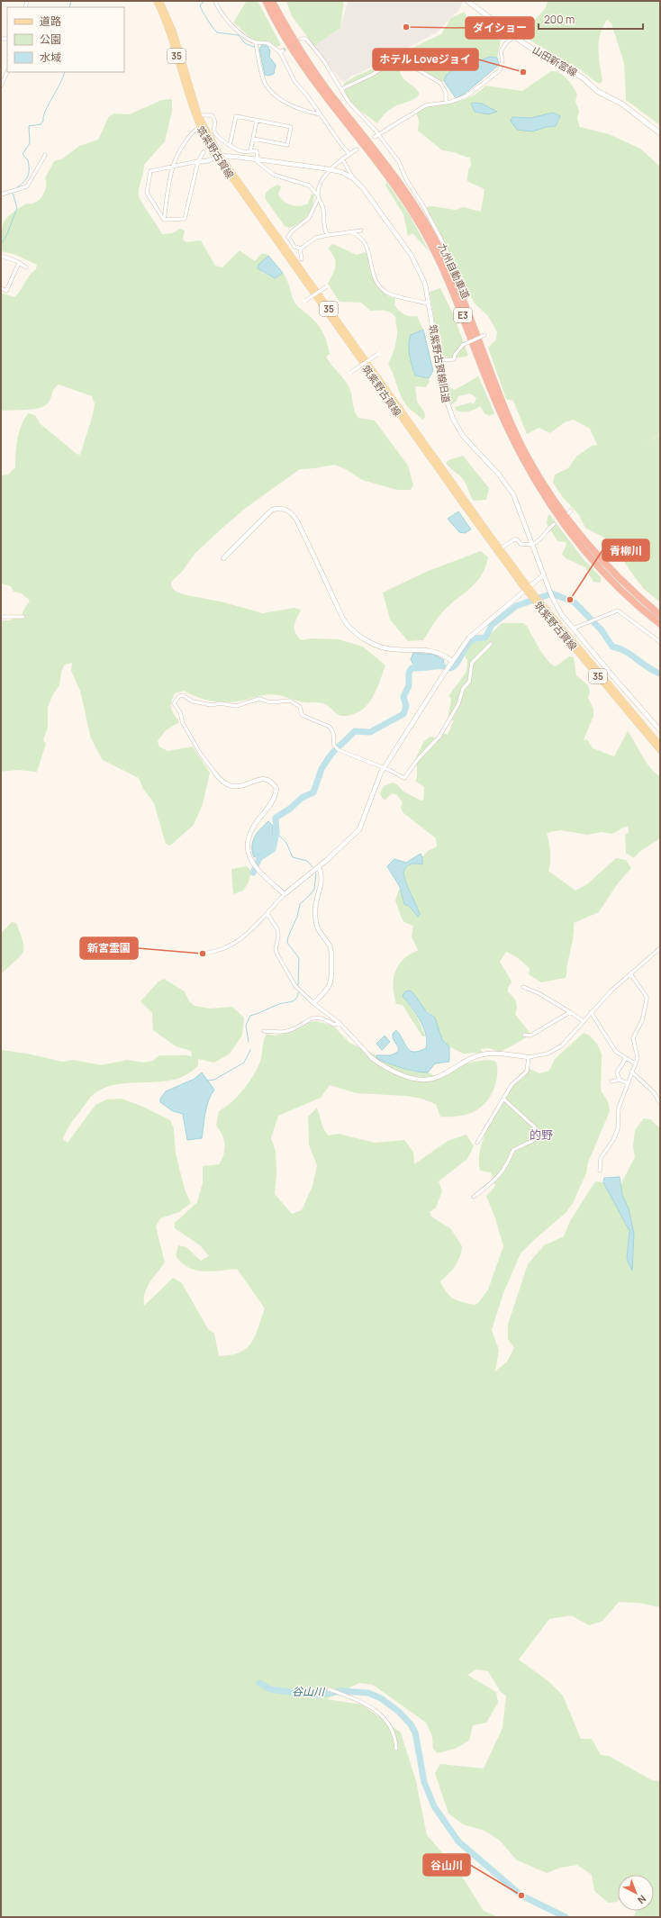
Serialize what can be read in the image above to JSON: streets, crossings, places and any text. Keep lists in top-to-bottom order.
{
  "streets": {
    "highway": ["九州自動車道", "E3"],
    "main road": ["35", "山田新宮線", "筑紫野古賀線"],
    "street": ["筑紫野古賀線旧道"]
  },
  "crossings": [
    ["筑紫野古賀線", "筑紫野古賀線旧道"]
  ],
  "districts": ["的野"],
  "water": ["谷山川"],
  "places": [
    "ダイショー",
    "ホテル Loveジョイ",
    "青柳川",
    "新宮霊園",
    "谷山川"
  ],
  "legend": ["道路", "公園", "水域"],
  "scale_bar": "200 m",
  "north": "bottom right"
}
